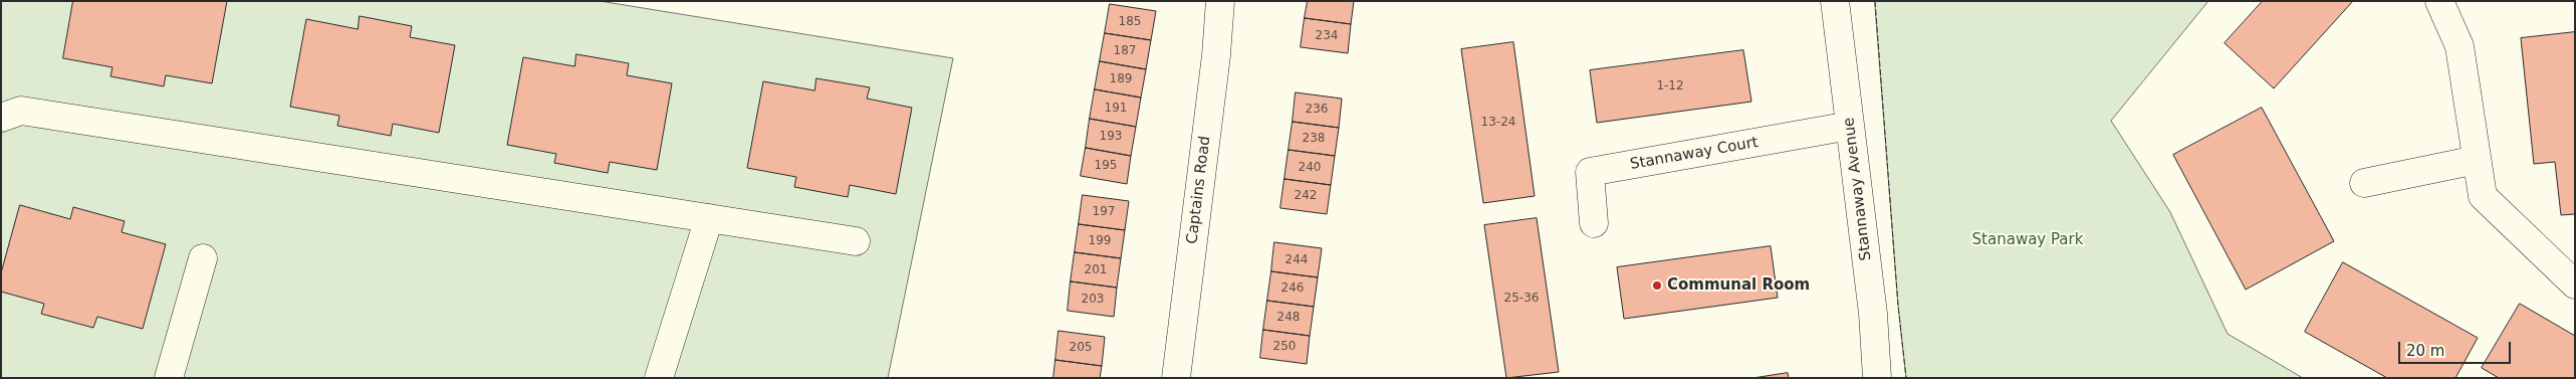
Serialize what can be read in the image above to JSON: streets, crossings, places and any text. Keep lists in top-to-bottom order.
{
  "streets": {
    "street": ["Stannaway Court", "Stannaway Avenue", "Captains Road"]
  },
  "crossings": [
    ["Stannaway Court", "Stannaway Avenue"]
  ],
  "parks": ["Stanaway Park"],
  "places": ["Communal Room"],
  "house_numbers": [
    "185",
    "234",
    "187",
    "189",
    "1-12",
    "191",
    "236",
    "13-24",
    "193",
    "238",
    "195",
    "240",
    "242",
    "197",
    "199",
    "244",
    "201",
    "246",
    "25-36",
    "203",
    "248",
    "250",
    "205"
  ],
  "scale_bar": "20 m"
}
